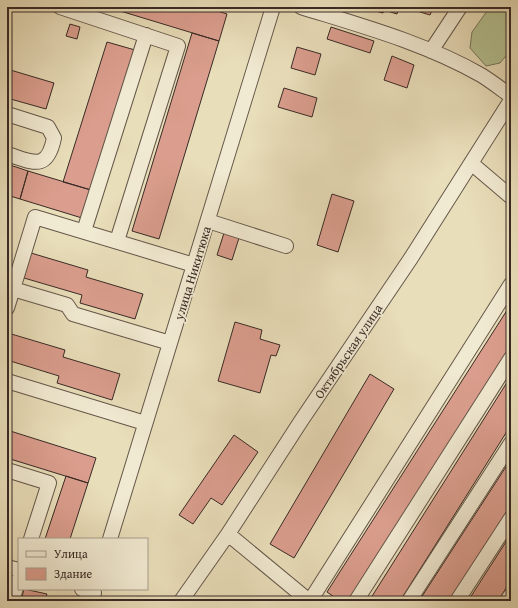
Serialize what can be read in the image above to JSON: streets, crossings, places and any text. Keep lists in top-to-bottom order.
{
  "streets": {
    "street": ["улица Никитюка", "Октябрьская улица"]
  },
  "legend": ["Улица", "Здание"]
}
